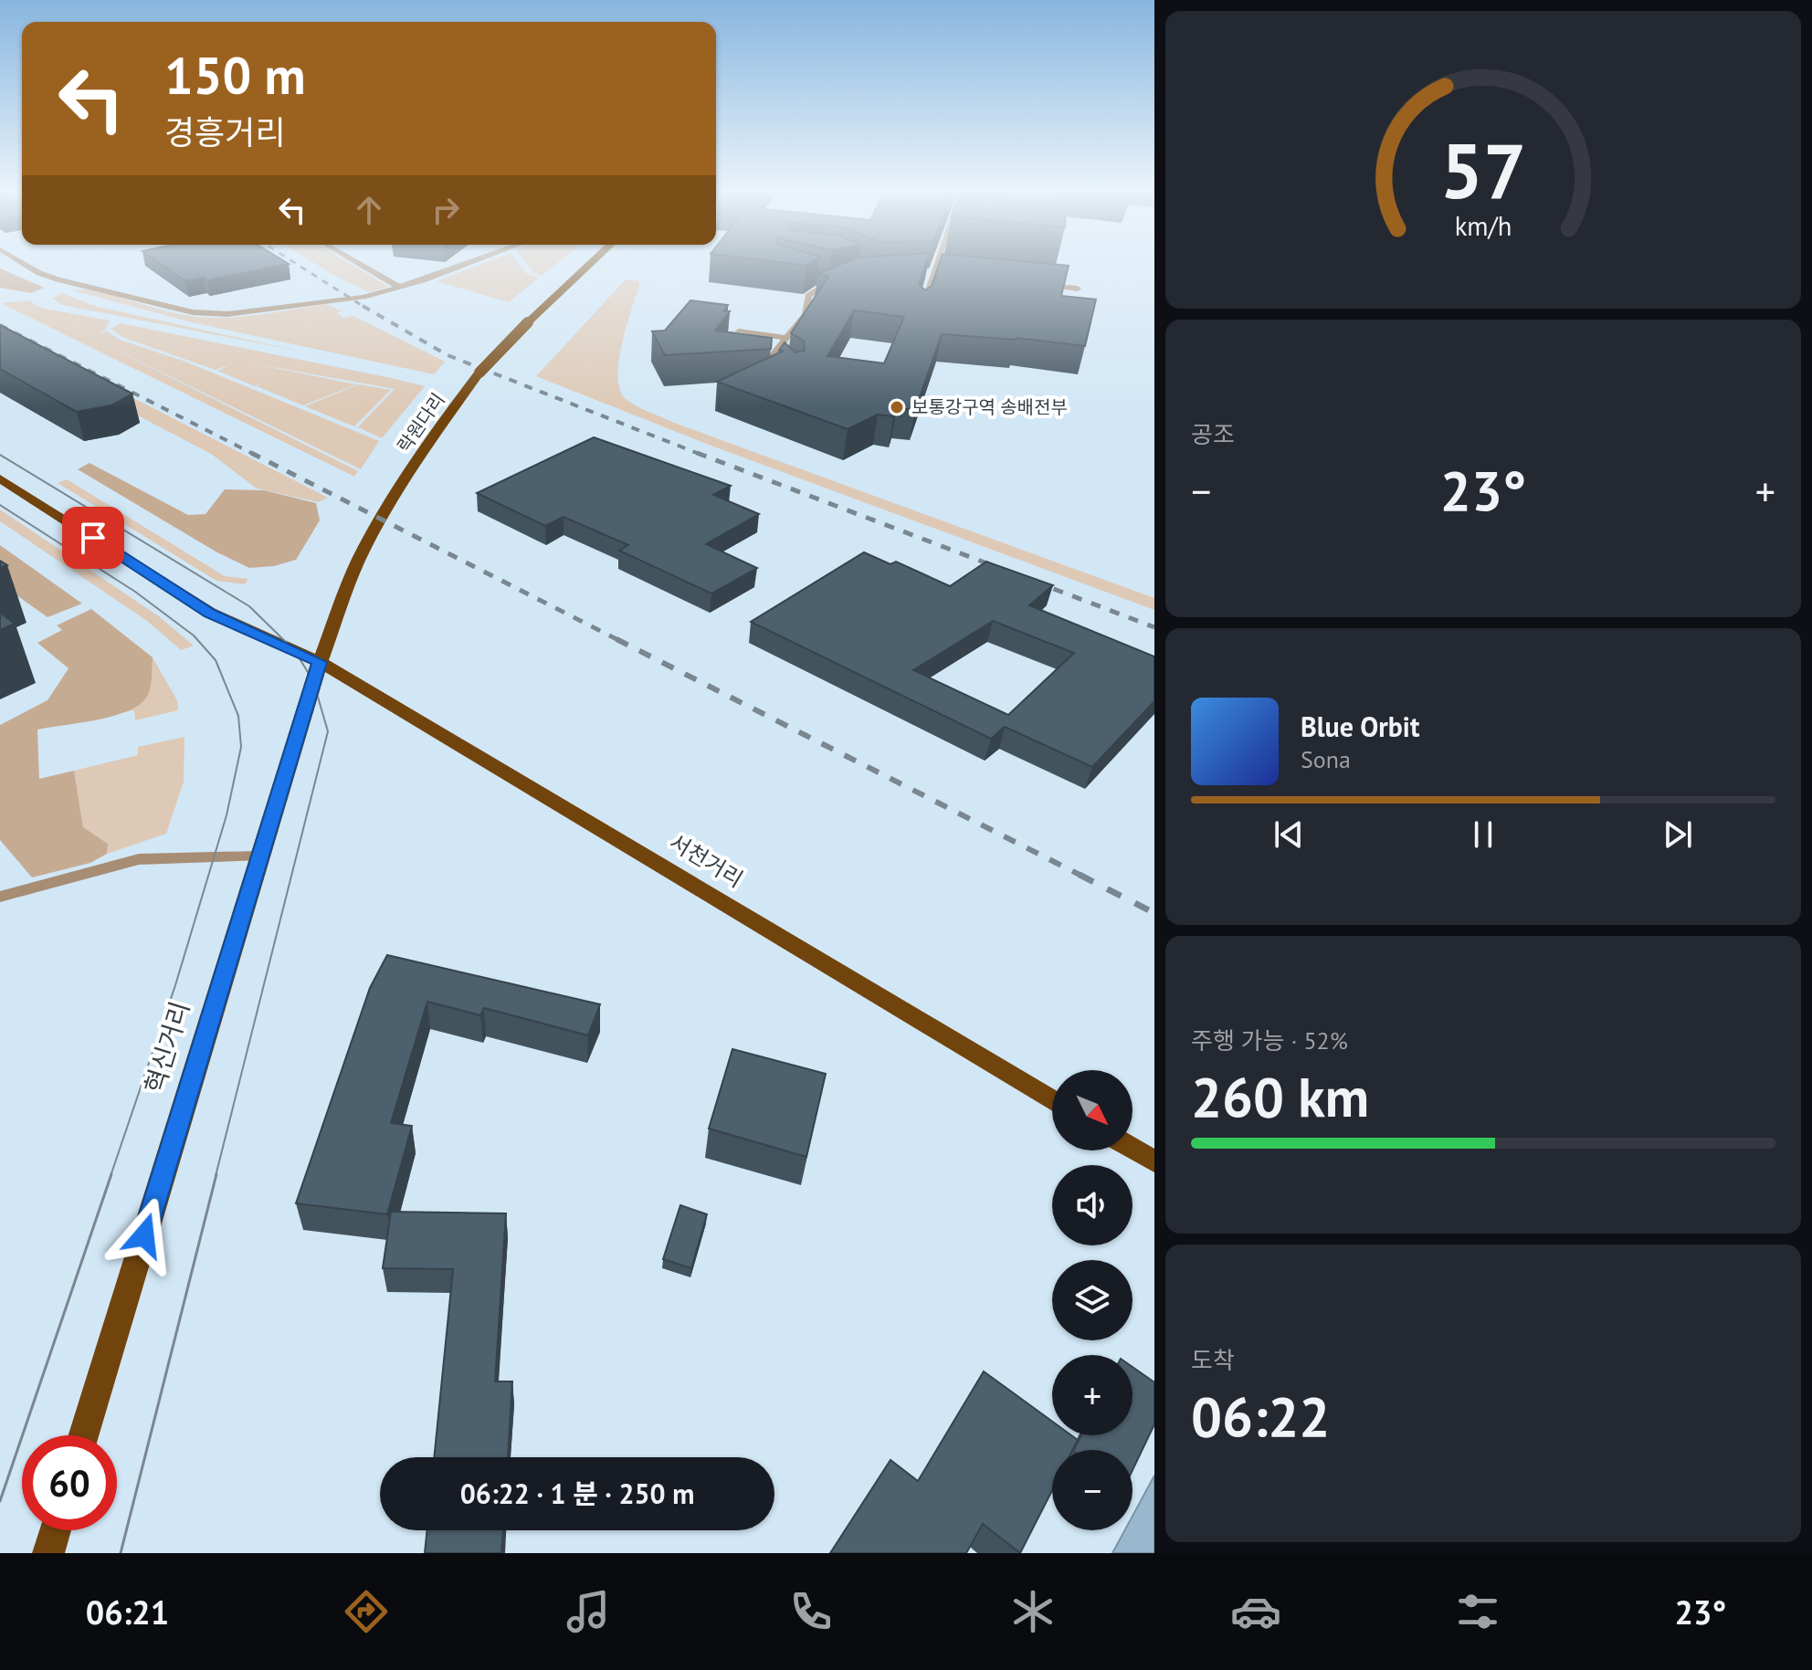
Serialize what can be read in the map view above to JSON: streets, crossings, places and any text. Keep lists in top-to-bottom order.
{
  "streets": {
    "main road": ["락원다리", "서천거리", "혁신거리"]
  },
  "crossings": [
    ["락원다리", "서천거리"],
    ["락원다리", "혁신거리"],
    ["서천거리", "혁신거리"]
  ],
  "places": ["보통강구역 송배전부"],
  "north": "bottom right",
  "page": {
    "turn": ["150 m", "경흥거리"],
    "tile": [
      "공조",
      ["주행 가능 · 52%", "260 km"],
      ["도착", "06:22"]
    ],
    "heat": ["−", "23°", "+"],
    "song": ["Blue Orbit", "Sona"],
    "map_buttons": ["+", "−"],
    "limit": "60",
    "trip": "06:22 · 1 분 · 250 m",
    "tabs": ["06:21", "23°"],
    "gauge": ["57", "km/h"]
  }
}
